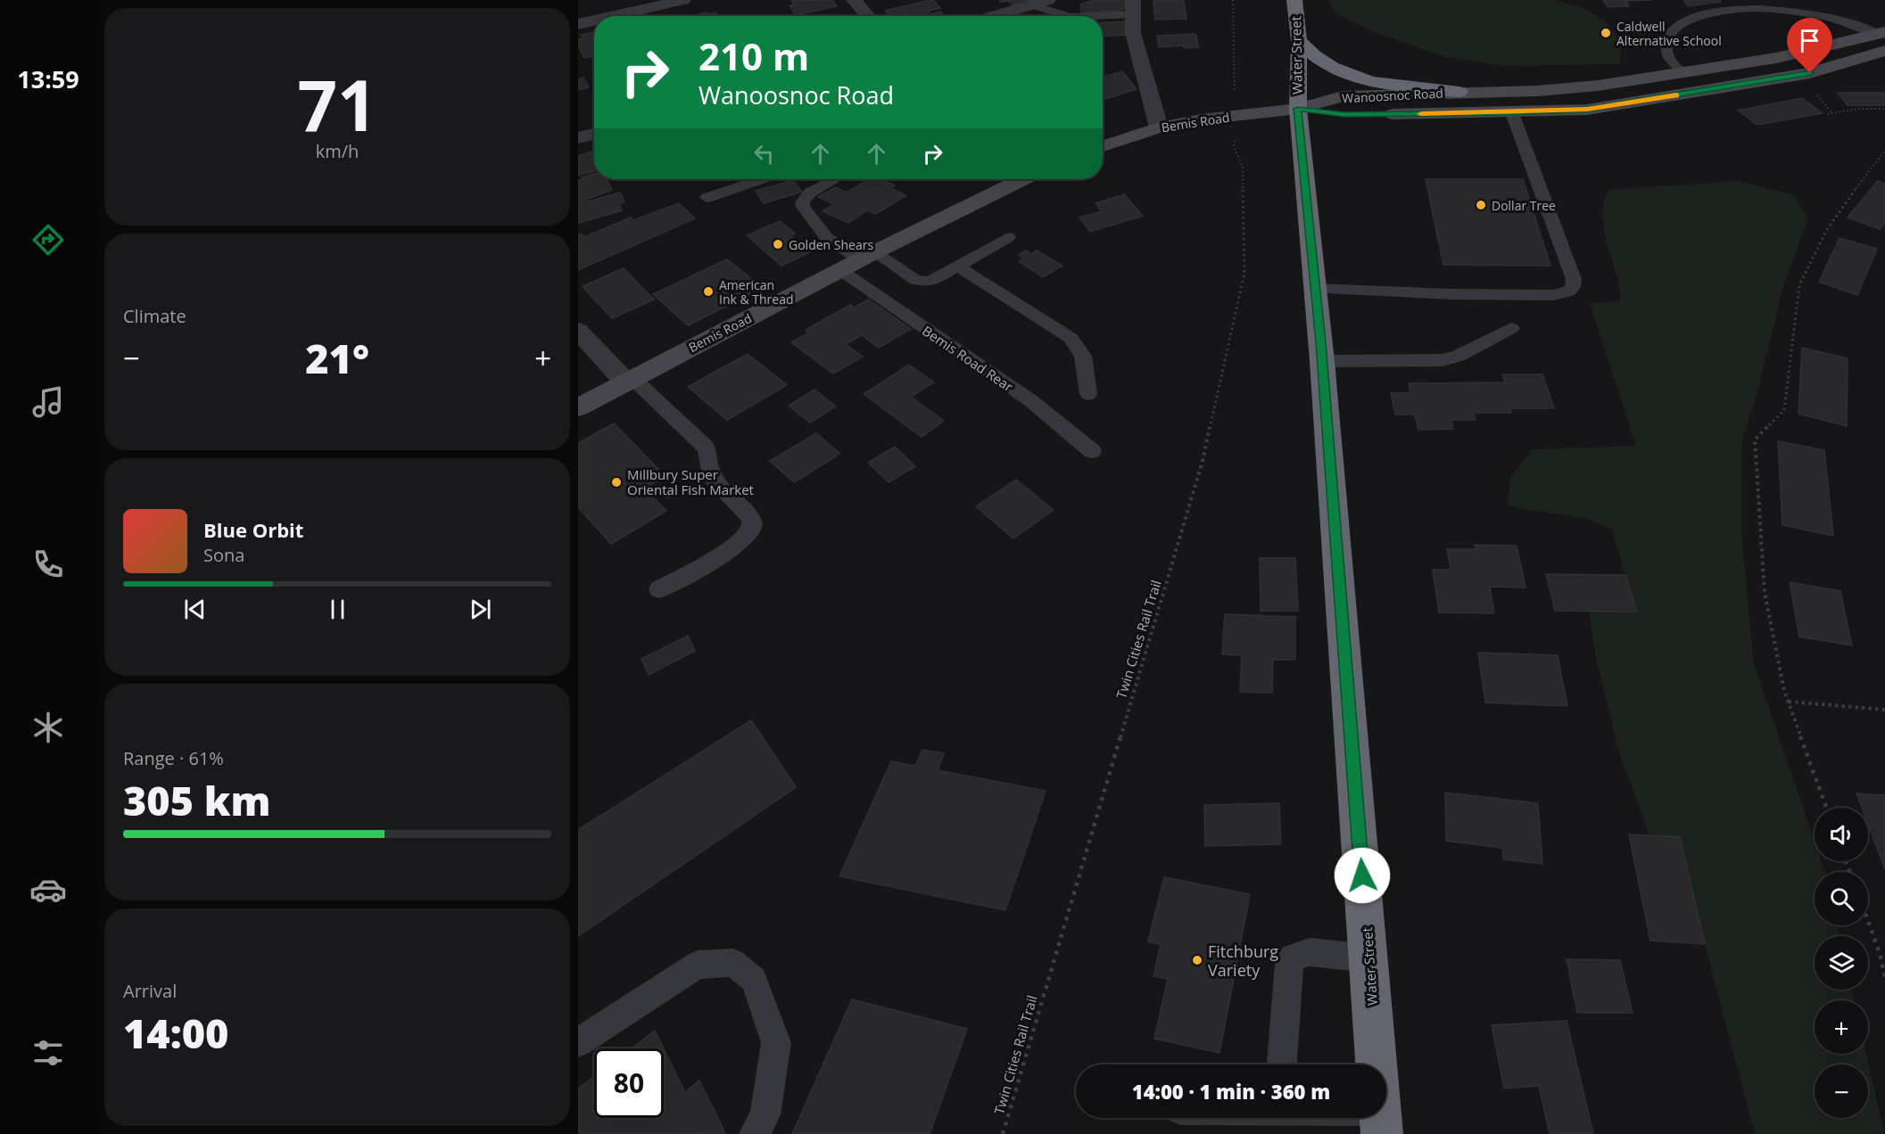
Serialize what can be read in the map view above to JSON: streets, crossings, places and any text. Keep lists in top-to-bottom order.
{
  "streets": {
    "highway": ["Water Street"],
    "main road": ["Wanoosnoc Road", "Bemis Road"],
    "lane": ["Bemis Road Rear"],
    "path": ["Twin Cities Rail Trail"]
  },
  "crossings": [
    ["Water Street", "Wanoosnoc Road"],
    ["Water Street", "Bemis Road"],
    ["Wanoosnoc Road", "Bemis Road"],
    ["Bemis Road", "Bemis Road Rear"]
  ],
  "places": [
    "Caldwell Alternative School",
    "Dollar Tree",
    "Golden Shears",
    "American Ink & Thread",
    "Millbury Super Oriental Fish Market",
    "Fitchburg Variety"
  ],
  "page": {
    "tabs": "13:59",
    "tile": [
      ["71", "km/h"],
      "Climate",
      ["Range · 61%", "305 km"],
      ["Arrival", "14:00"]
    ],
    "turn": ["210 m", "Wanoosnoc Road"],
    "heat": ["−", "21°", "+"],
    "song": ["Blue Orbit", "Sona"],
    "map_buttons": ["+", "−"],
    "limit": "80",
    "trip": "14:00 · 1 min · 360 m"
  }
}
